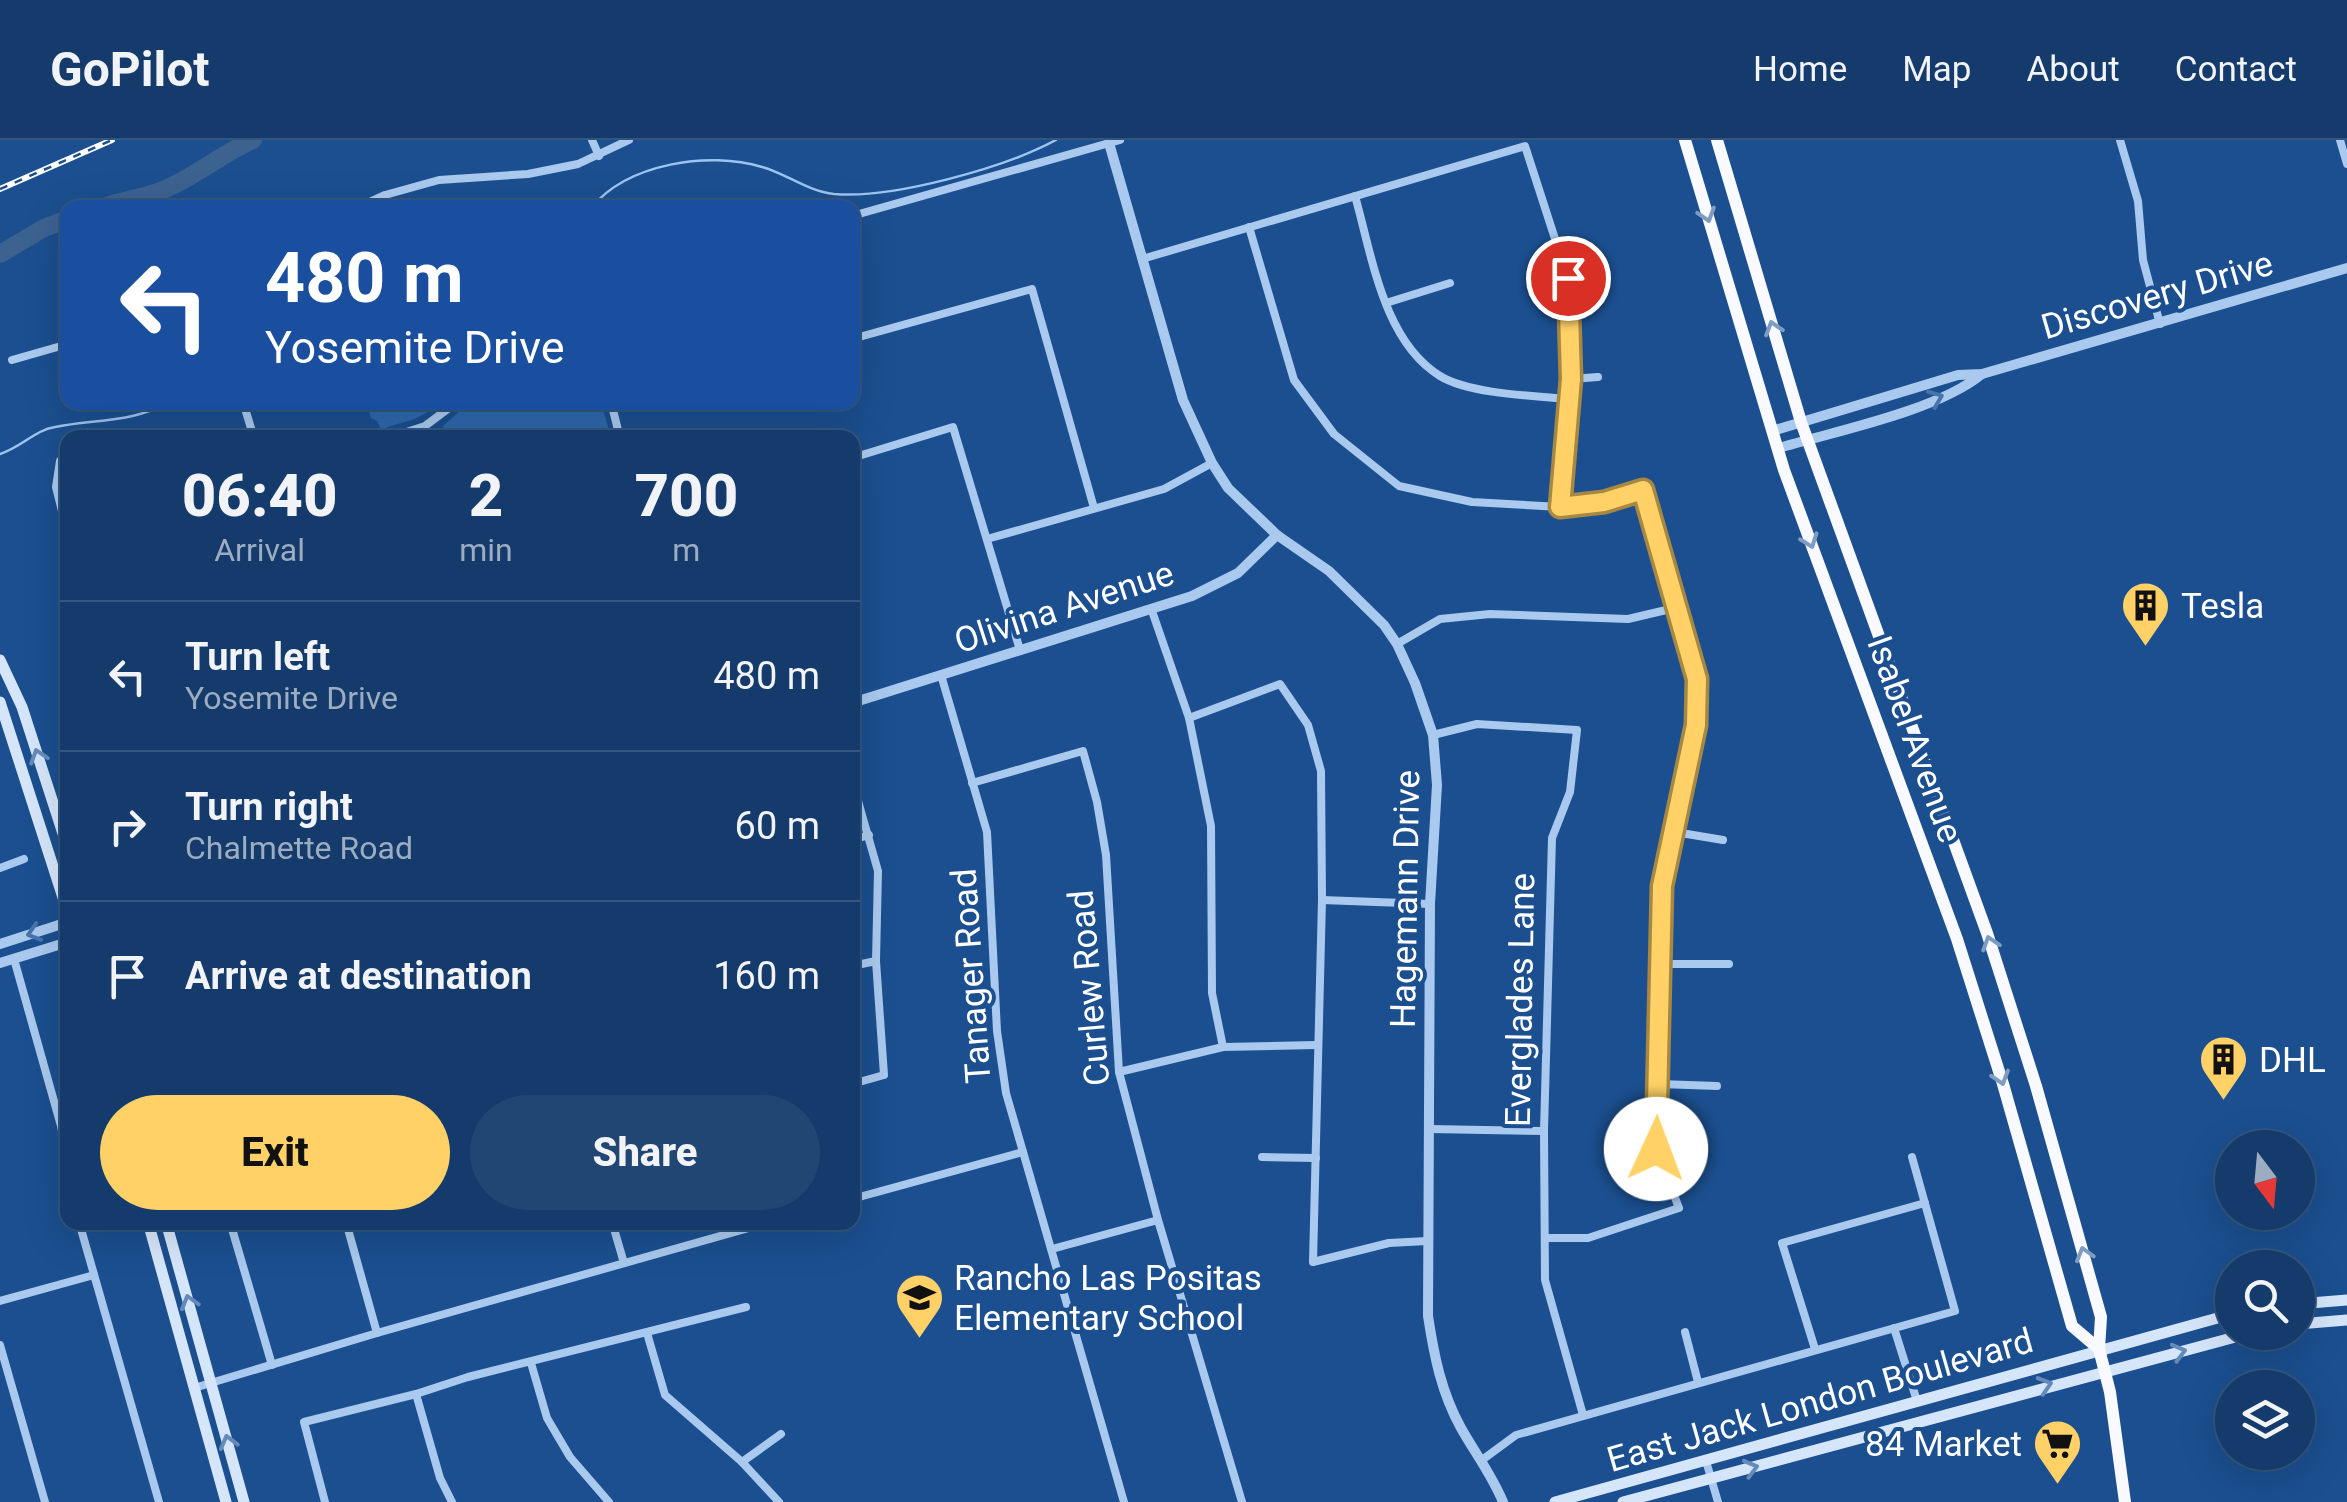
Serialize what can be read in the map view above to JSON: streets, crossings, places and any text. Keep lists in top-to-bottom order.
{
  "streets": {
    "highway": ["Isabel Avenue"],
    "main road": ["East Jack London Boulevard"],
    "street": [
      "Discovery Drive",
      "Olivina Avenue",
      "Hagemann Drive",
      "Tanager Road",
      "Curlew Road",
      "Everglades Lane"
    ]
  },
  "crossings": [
    ["Discovery Drive", "Isabel Avenue"],
    ["Olivina Avenue", "Hagemann Drive"],
    ["Olivina Avenue", "Tanager Road"],
    ["Isabel Avenue", "East Jack London Boulevard"],
    ["Hagemann Drive", "Everglades Lane"],
    ["Tanager Road", "Curlew Road"]
  ],
  "places": {
    "building": ["Tesla", "DHL"],
    "school or university": ["Rancho Las Positas Elementary School"],
    "supermarket": ["84 Market"]
  },
  "north": "bottom",
  "page": {
    "header": "GoPilot",
    "nav": [
      "Home",
      "Map",
      "About",
      "Contact"
    ],
    "turn": ["480 m", "Yosemite Drive"],
    "eta": [
      "06:40",
      "Arrival",
      "2",
      "min",
      "700",
      "m"
    ],
    "list": [
      {
        "name": "Turn left",
        "note": "Yosemite Drive",
        "value": "480 m"
      },
      {
        "name": "Turn right",
        "note": "Chalmette Road",
        "value": "60 m"
      },
      {
        "name": "Arrive at destination",
        "value": "160 m"
      }
    ],
    "buttons": ["Exit", "Share"]
  }
}
